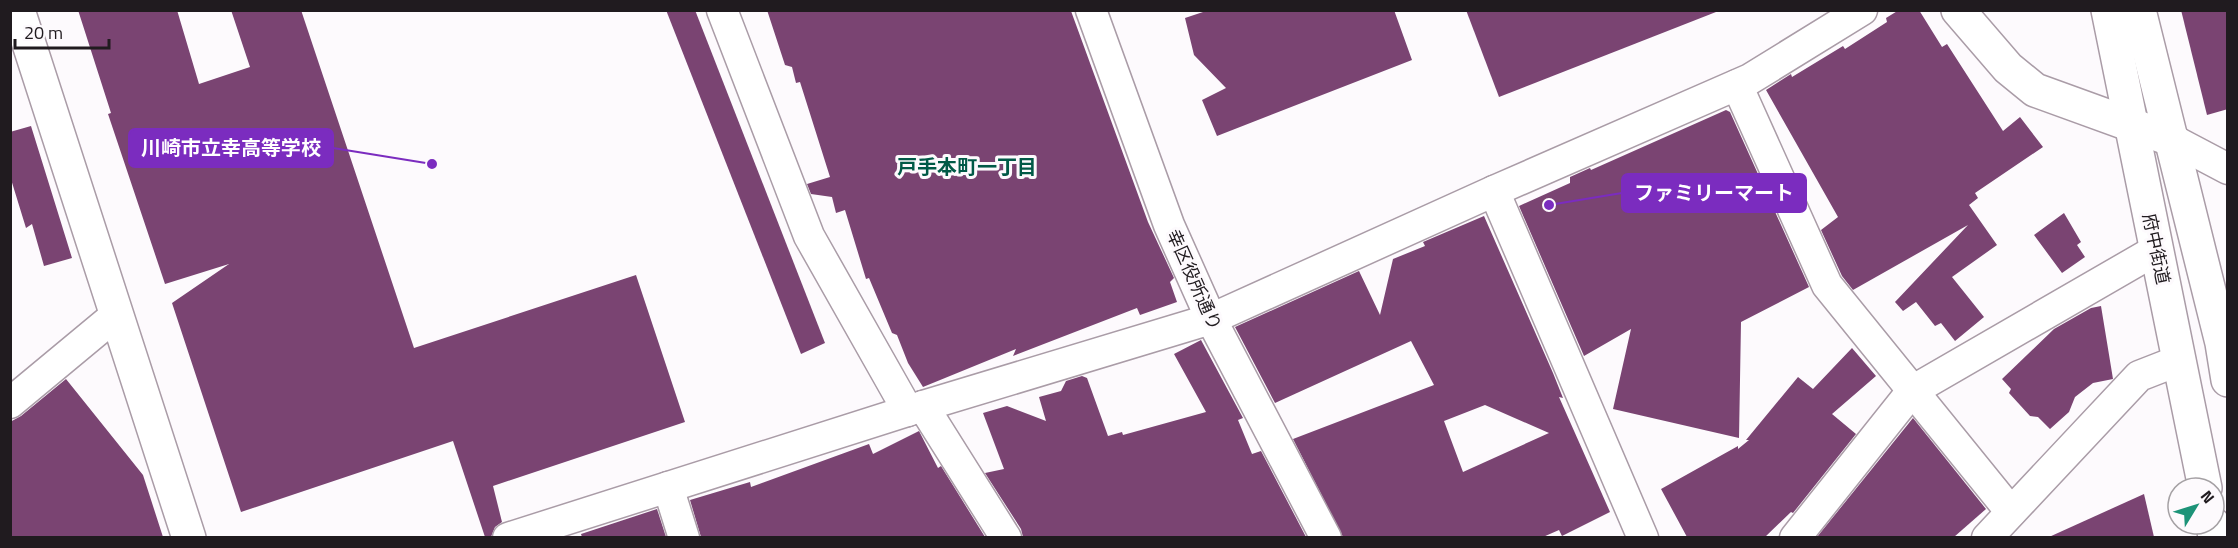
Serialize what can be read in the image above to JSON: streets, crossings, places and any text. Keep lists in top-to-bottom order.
{
  "streets": {
    "main road": ["府中街道"],
    "street": ["幸区役所通り"]
  },
  "districts": ["戸手本町一丁目"],
  "places": ["川崎市立幸高等学校", "ファミリーマート"],
  "scale_bar": "20 m",
  "north": "top right"
}
